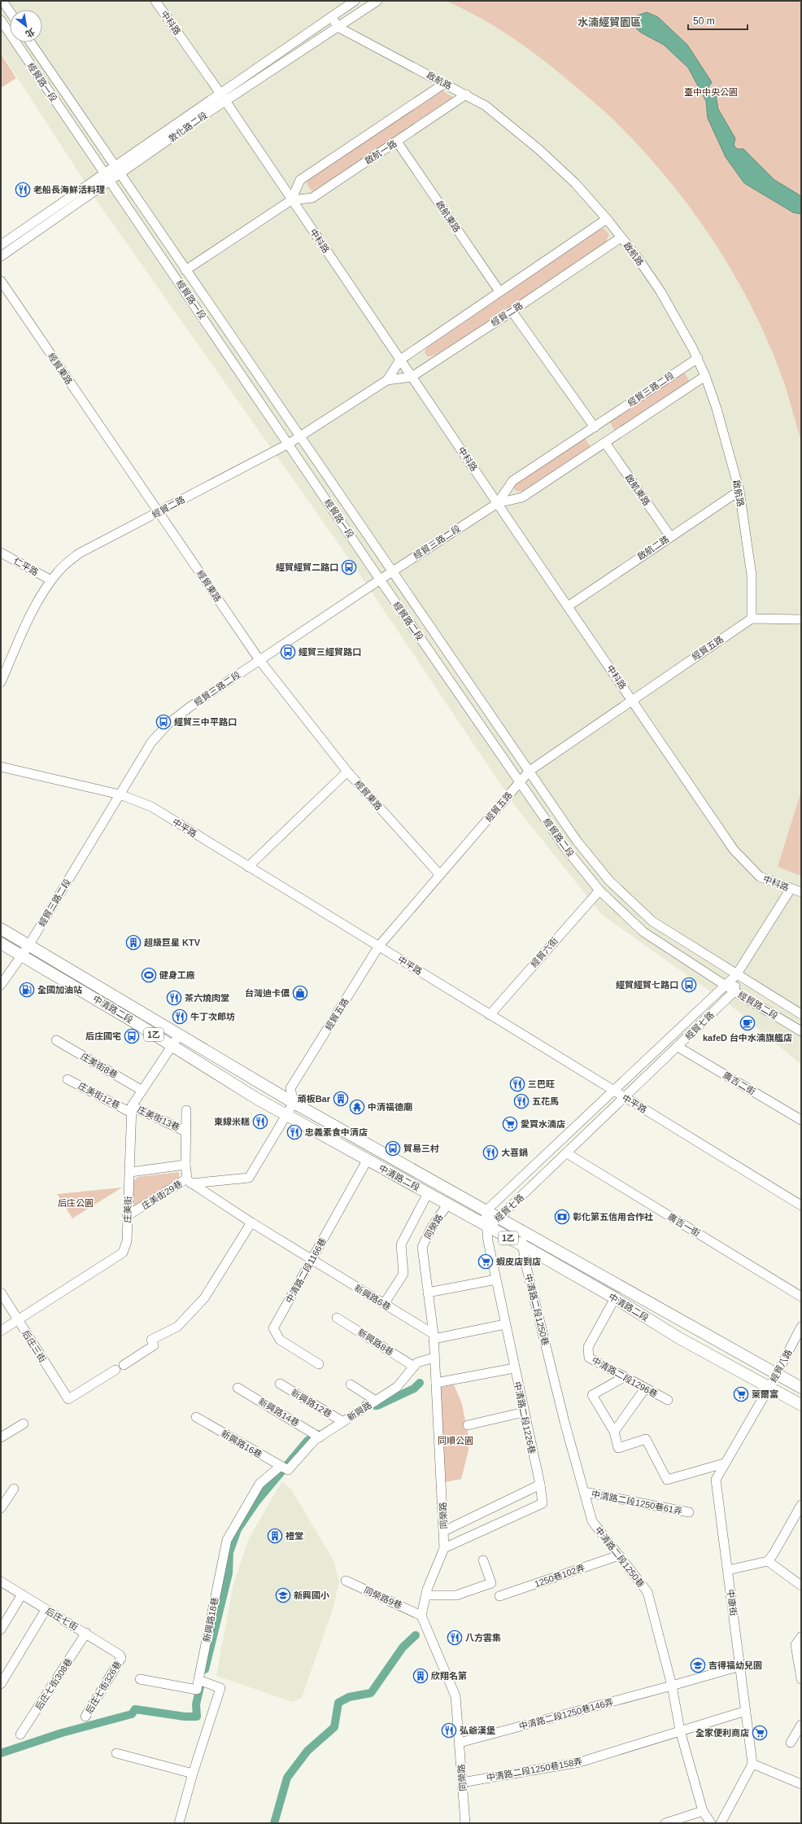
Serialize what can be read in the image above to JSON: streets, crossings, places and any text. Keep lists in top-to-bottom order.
{
  "streets": {
    "main road": ["中清路二段", "1乙"],
    "street": [
      "中科路",
      "啟航路",
      "經貿路一段",
      "敦化路二段",
      "啟航一路",
      "啟航東路",
      "經貿二路",
      "經貿東路",
      "經貿三路二段",
      "啟航二路",
      "仁平路",
      "經貿路二段",
      "經貿五路",
      "中平路",
      "經貿六街",
      "經貿七路",
      "庄美街8巷",
      "廣吉二街",
      "庄美街12巷",
      "庄美街13巷",
      "庄美街29巷",
      "庄美街",
      "廣吉一街",
      "同榮路",
      "中清路二段1166巷",
      "新興路6巷",
      "中清路二段1250巷",
      "新興路8巷",
      "后庄三街",
      "經貿八路",
      "中清路二段1296巷",
      "新興路12巷",
      "新興路",
      "新興路14巷",
      "中清路二段1226巷",
      "新興路16巷",
      "中清路二段1250巷61弄",
      "1250巷102弄",
      "同榮路9巷",
      "中康街",
      "后庄七街",
      "新興路18巷",
      "后庄七街308巷",
      "后庄七街326巷",
      "中清路二段1250巷146弄",
      "中清路二段1250巷158弄"
    ]
  },
  "crossings": [
    ["中科路", "敦化路二段"],
    ["中科路", "啟航一路"],
    ["中科路", "經貿二路"],
    ["中科路", "經貿三路二段"],
    ["中科路", "啟航二路"],
    ["中科路", "經貿五路"],
    ["中科路", "經貿七路"],
    ["啟航路", "敦化路二段"],
    ["啟航路", "啟航一路"],
    ["啟航路", "經貿二路"],
    ["啟航路", "經貿三路二段"],
    ["啟航路", "啟航二路"],
    ["啟航路", "經貿五路"],
    ["經貿路一段", "敦化路二段"],
    ["經貿路一段", "啟航一路"],
    ["經貿路一段", "經貿二路"],
    ["經貿路一段", "經貿三路二段"],
    ["經貿路一段", "經貿路二段"],
    ["啟航一路", "啟航東路"],
    ["啟航東路", "經貿二路"],
    ["啟航東路", "經貿三路二段"],
    ["啟航東路", "啟航二路"],
    ["經貿二路", "經貿東路"],
    ["經貿二路", "仁平路"],
    ["經貿東路", "經貿三路二段"],
    ["經貿東路", "經貿五路"],
    ["經貿三路二段", "經貿路二段"],
    ["經貿三路二段", "中平路"],
    ["經貿三路二段", "中清路二段"],
    ["經貿路二段", "經貿五路"],
    ["經貿路二段", "經貿六街"],
    ["經貿路二段", "經貿七路"],
    ["經貿五路", "中平路"],
    ["經貿五路", "中清路二段"],
    ["中平路", "經貿六街"],
    ["中平路", "經貿七路"],
    ["中清路二段", "經貿七路"],
    ["中清路二段", "同榮路"],
    ["中清路二段", "中清路二段1166巷"],
    ["中清路二段", "中清路二段1250巷"],
    ["中清路二段", "經貿八路"],
    ["中清路二段", "中清路二段1296巷"],
    ["中清路二段", "中清路二段1226巷"],
    ["中清路二段", "中康街"],
    ["經貿七路", "廣吉二街"],
    ["經貿七路", "廣吉一街"],
    ["經貿七路", "中清路二段1226巷"],
    ["庄美街12巷", "庄美街13巷"],
    ["庄美街12巷", "庄美街"],
    ["庄美街13巷", "庄美街"],
    ["庄美街29巷", "庄美街"],
    ["庄美街29巷", "新興路6巷"],
    ["庄美街", "后庄三街"],
    ["同榮路", "新興路6巷"],
    ["同榮路", "新興路"],
    ["同榮路", "中清路二段1226巷"],
    ["同榮路", "同榮路9巷"],
    ["同榮路", "中清路二段1250巷146弄"],
    ["同榮路", "中清路二段1250巷158弄"],
    ["中清路二段1166巷", "新興路6巷"],
    ["新興路6巷", "后庄三街"],
    ["中清路二段1250巷", "中清路二段1250巷61弄"],
    ["中清路二段1250巷", "1250巷102弄"],
    ["中清路二段1250巷", "中清路二段1250巷146弄"],
    ["中清路二段1250巷", "中清路二段1250巷158弄"],
    ["新興路8巷", "新興路"],
    ["經貿八路", "中康街"],
    ["新興路12巷", "新興路"],
    ["新興路", "新興路14巷"],
    ["新興路", "新興路16巷"],
    ["新興路", "新興路18巷"],
    ["新興路16巷", "新興路18巷"],
    ["中康街", "中清路二段1250巷146弄"],
    ["中康街", "中清路二段1250巷158弄"],
    ["后庄七街", "后庄七街308巷"],
    ["后庄七街", "后庄七街326巷"]
  ],
  "districts": ["水湳經貿園區"],
  "parks": ["臺中中央公園", "后庄公園", "同順公園"],
  "places": {
    "restaurant": [
      "老船長海鮮活料理",
      "茶六燒肉堂",
      "牛丁次郎坊",
      "三巴旺",
      "五花馬",
      "東線米糕",
      "忠義素食中清店",
      "大喜鍋",
      "八方雲集",
      "弘爺漢堡"
    ],
    "bus stop": [
      "經貿經貿二路口",
      "經貿三經貿路口",
      "經貿三中平路口",
      "經貿經貿七路口",
      "后庄國宅",
      "貿易三村"
    ],
    "building": [
      "超級巨星 KTV",
      "頑板Bar",
      "禮堂",
      "欣翔名第"
    ],
    "sports": ["健身工廠"],
    "fuel station": ["全國加油站"],
    "shop": ["台灣迪卡儂"],
    "cafe": ["kafeD 台中水湳旗艦店"],
    "temple": ["中清福德廟"],
    "supermarket": [
      "愛買水湳店",
      "蝦皮店到店",
      "萊爾富",
      "全家便利商店"
    ],
    "bank": ["彰化第五信用合作社"],
    "school or university": ["新興國小", "吉得福幼兒園"]
  },
  "scale_bar": "50 m",
  "north": "bottom right"
}
